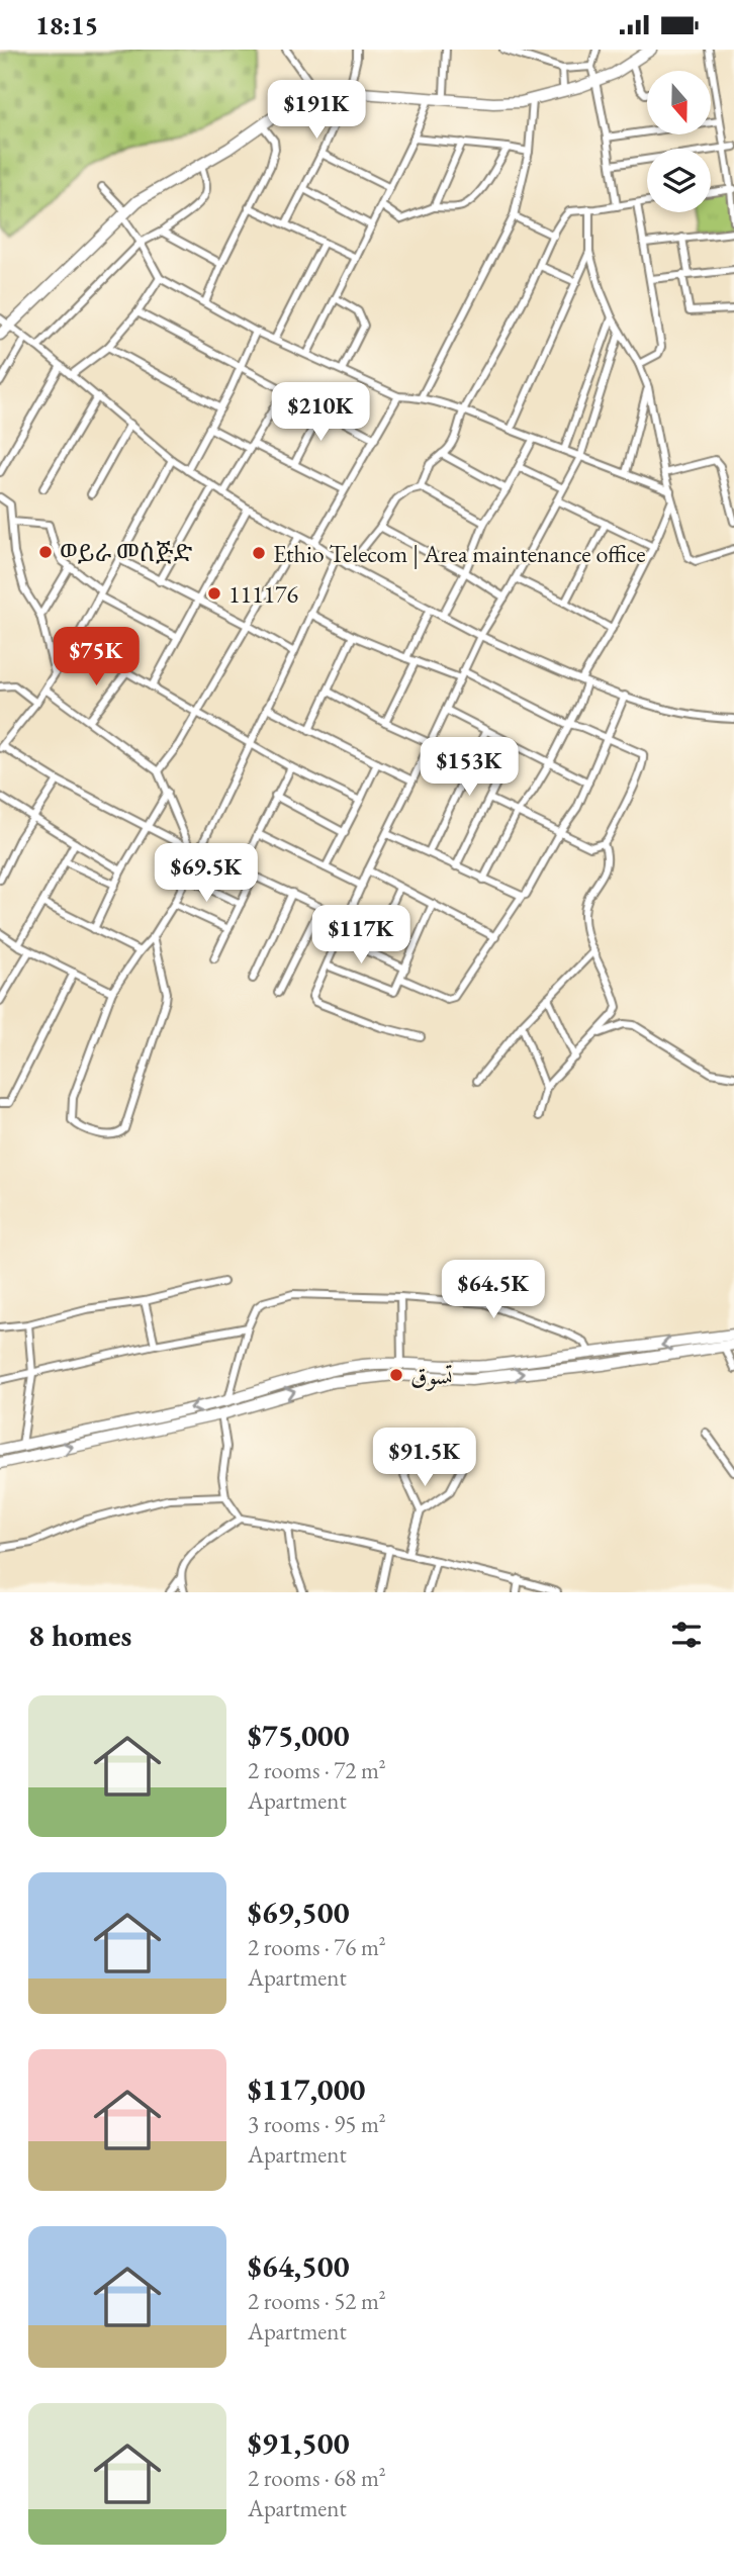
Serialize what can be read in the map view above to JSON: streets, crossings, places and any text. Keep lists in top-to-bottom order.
{
  "places": [
    "ወይራ መስጅድ",
    "Ethio Telecom | Area maintenance office",
    "111176",
    "تسوق"
  ],
  "north": "bottom",
  "page": {
    "status": "18:15",
    "price": [
      "$191K",
      "$210K",
      "$75K",
      "$153K",
      "$69.5K",
      "$117K",
      "$64.5K",
      "$91.5K"
    ],
    "heading": "8 homes",
    "list": [
      {
        "name": "$75,000",
        "note": "2 rooms · 72 m² · Apartment"
      },
      {
        "name": "$69,500",
        "note": "2 rooms · 76 m² · Apartment"
      },
      {
        "name": "$117,000",
        "note": "3 rooms · 95 m² · Apartment"
      },
      {
        "name": "$64,500",
        "note": "2 rooms · 52 m² · Apartment"
      },
      {
        "name": "$91,500",
        "note": "2 rooms · 68 m² · Apartment"
      }
    ]
  }
}
